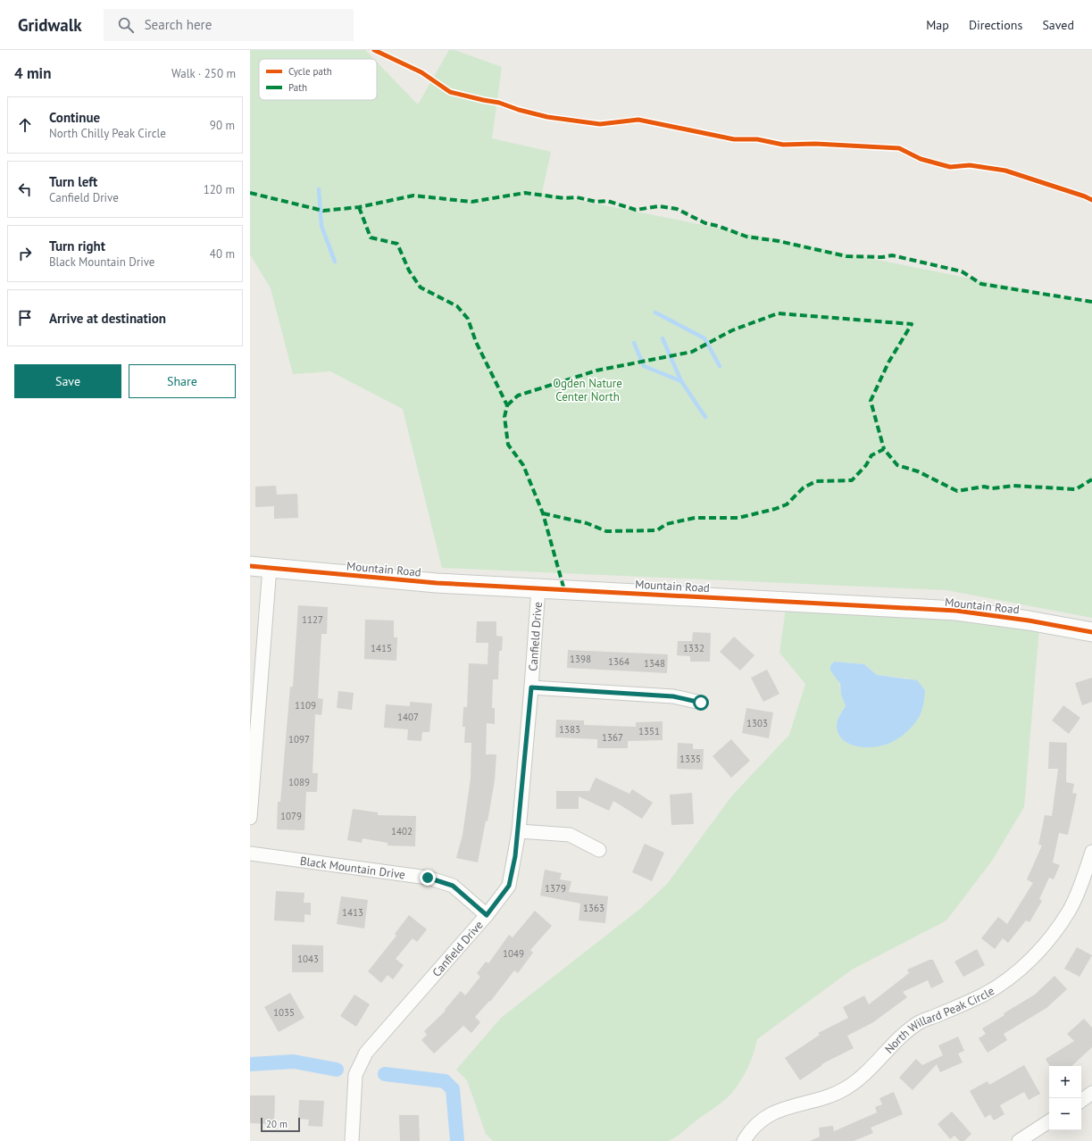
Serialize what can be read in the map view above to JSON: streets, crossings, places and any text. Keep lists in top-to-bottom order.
{
  "streets": {
    "street": [
      "Mountain Road",
      "Canfield Drive",
      "Black Mountain Drive",
      "North Willard Peak Circle"
    ]
  },
  "crossings": [
    ["Mountain Road", "Canfield Drive"],
    ["Canfield Drive", "Black Mountain Drive"]
  ],
  "parks": ["Ogden Nature Center North"],
  "house_numbers": [
    "1127",
    "1415",
    "1332",
    "1398",
    "1364",
    "1348",
    "1109",
    "1407",
    "1303",
    "1383",
    "1351",
    "1367",
    "1097",
    "1335",
    "1089",
    "1079",
    "1402",
    "1379",
    "1363",
    "1413",
    "1049",
    "1043",
    "1035"
  ],
  "legend": ["Cycle path", "Path"],
  "scale_bar": "20 m",
  "page": {
    "header": "Gridwalk",
    "search": "Search here",
    "nav": ["Map", "Directions", "Saved"],
    "heading": ["4 min", "Walk · 250 m"],
    "list": [
      ["Continue", "North Chilly Peak Circle", "90 m"],
      ["Turn left", "Canfield Drive", "120 m"],
      ["Turn right", "Black Mountain Drive", "40 m"],
      "Arrive at destination"
    ],
    "buttons": ["Save", "Share"],
    "map_buttons": ["+", "−"],
    "scale": "20 m"
  }
}
